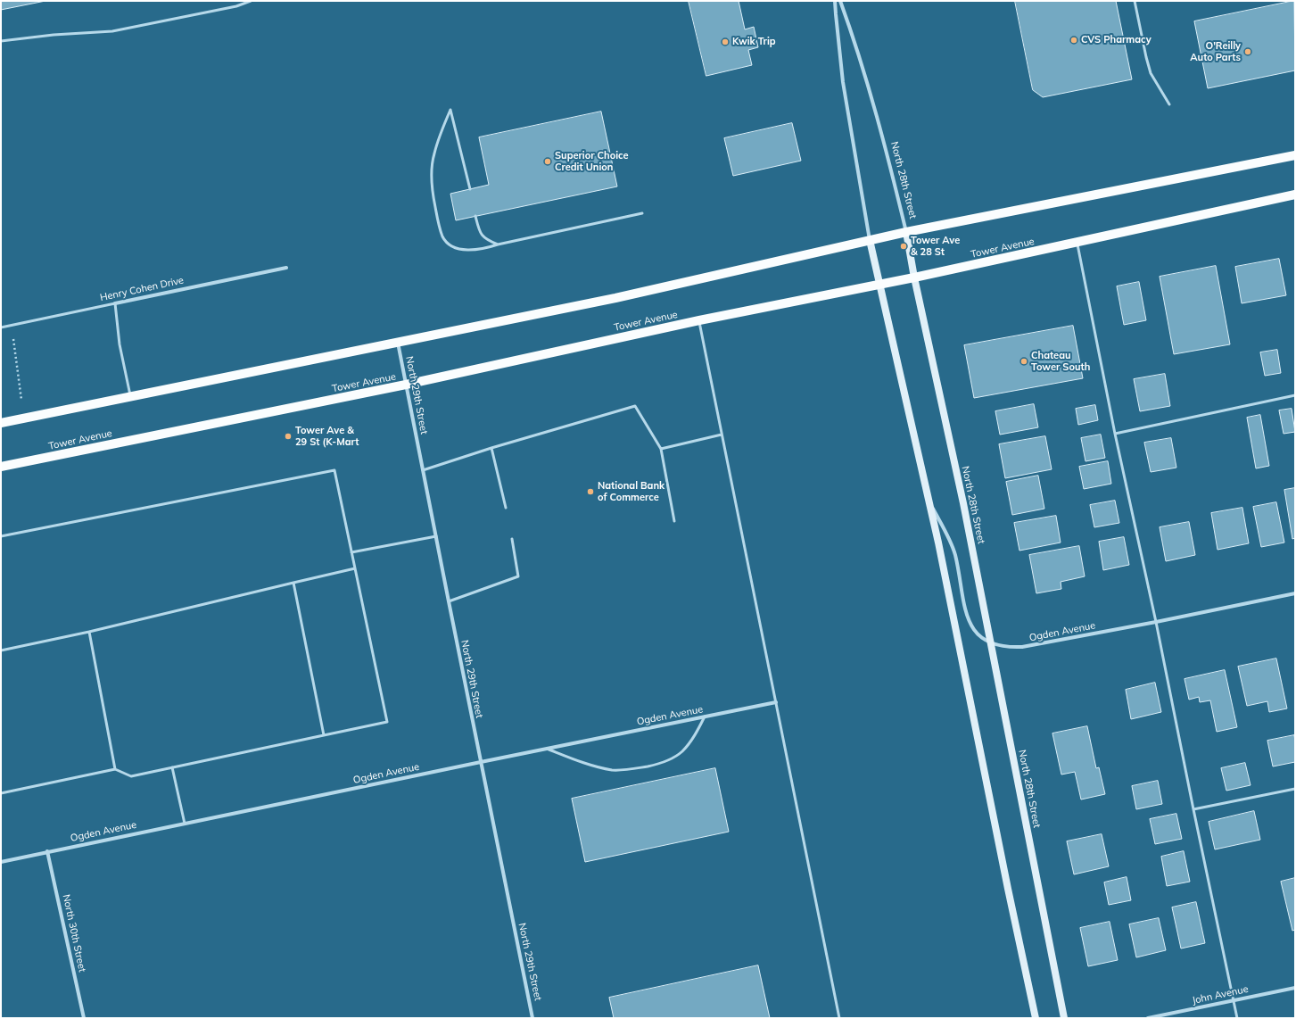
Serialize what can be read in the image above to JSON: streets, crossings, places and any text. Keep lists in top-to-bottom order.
{
  "streets": {
    "main road": ["North 28th Street", "Tower Avenue"],
    "street": [
      "Henry Cohen Drive",
      "North 29th Street",
      "Ogden Avenue",
      "North 30th Street",
      "John Avenue"
    ]
  },
  "crossings": [
    ["North 28th Street", "Tower Avenue"],
    ["North 28th Street", "Ogden Avenue"],
    ["Tower Avenue", "North 29th Street"],
    ["North 29th Street", "Ogden Avenue"],
    ["Ogden Avenue", "North 30th Street"]
  ],
  "places": [
    "CVS Pharmacy",
    "Kwik Trip",
    "O'Reilly Auto Parts",
    "Superior Choice Credit Union",
    "Tower Ave & 28 St",
    "Chateau Tower South",
    "Tower Ave & 29 St (K-Mart",
    "National Bank of Commerce"
  ]
}
